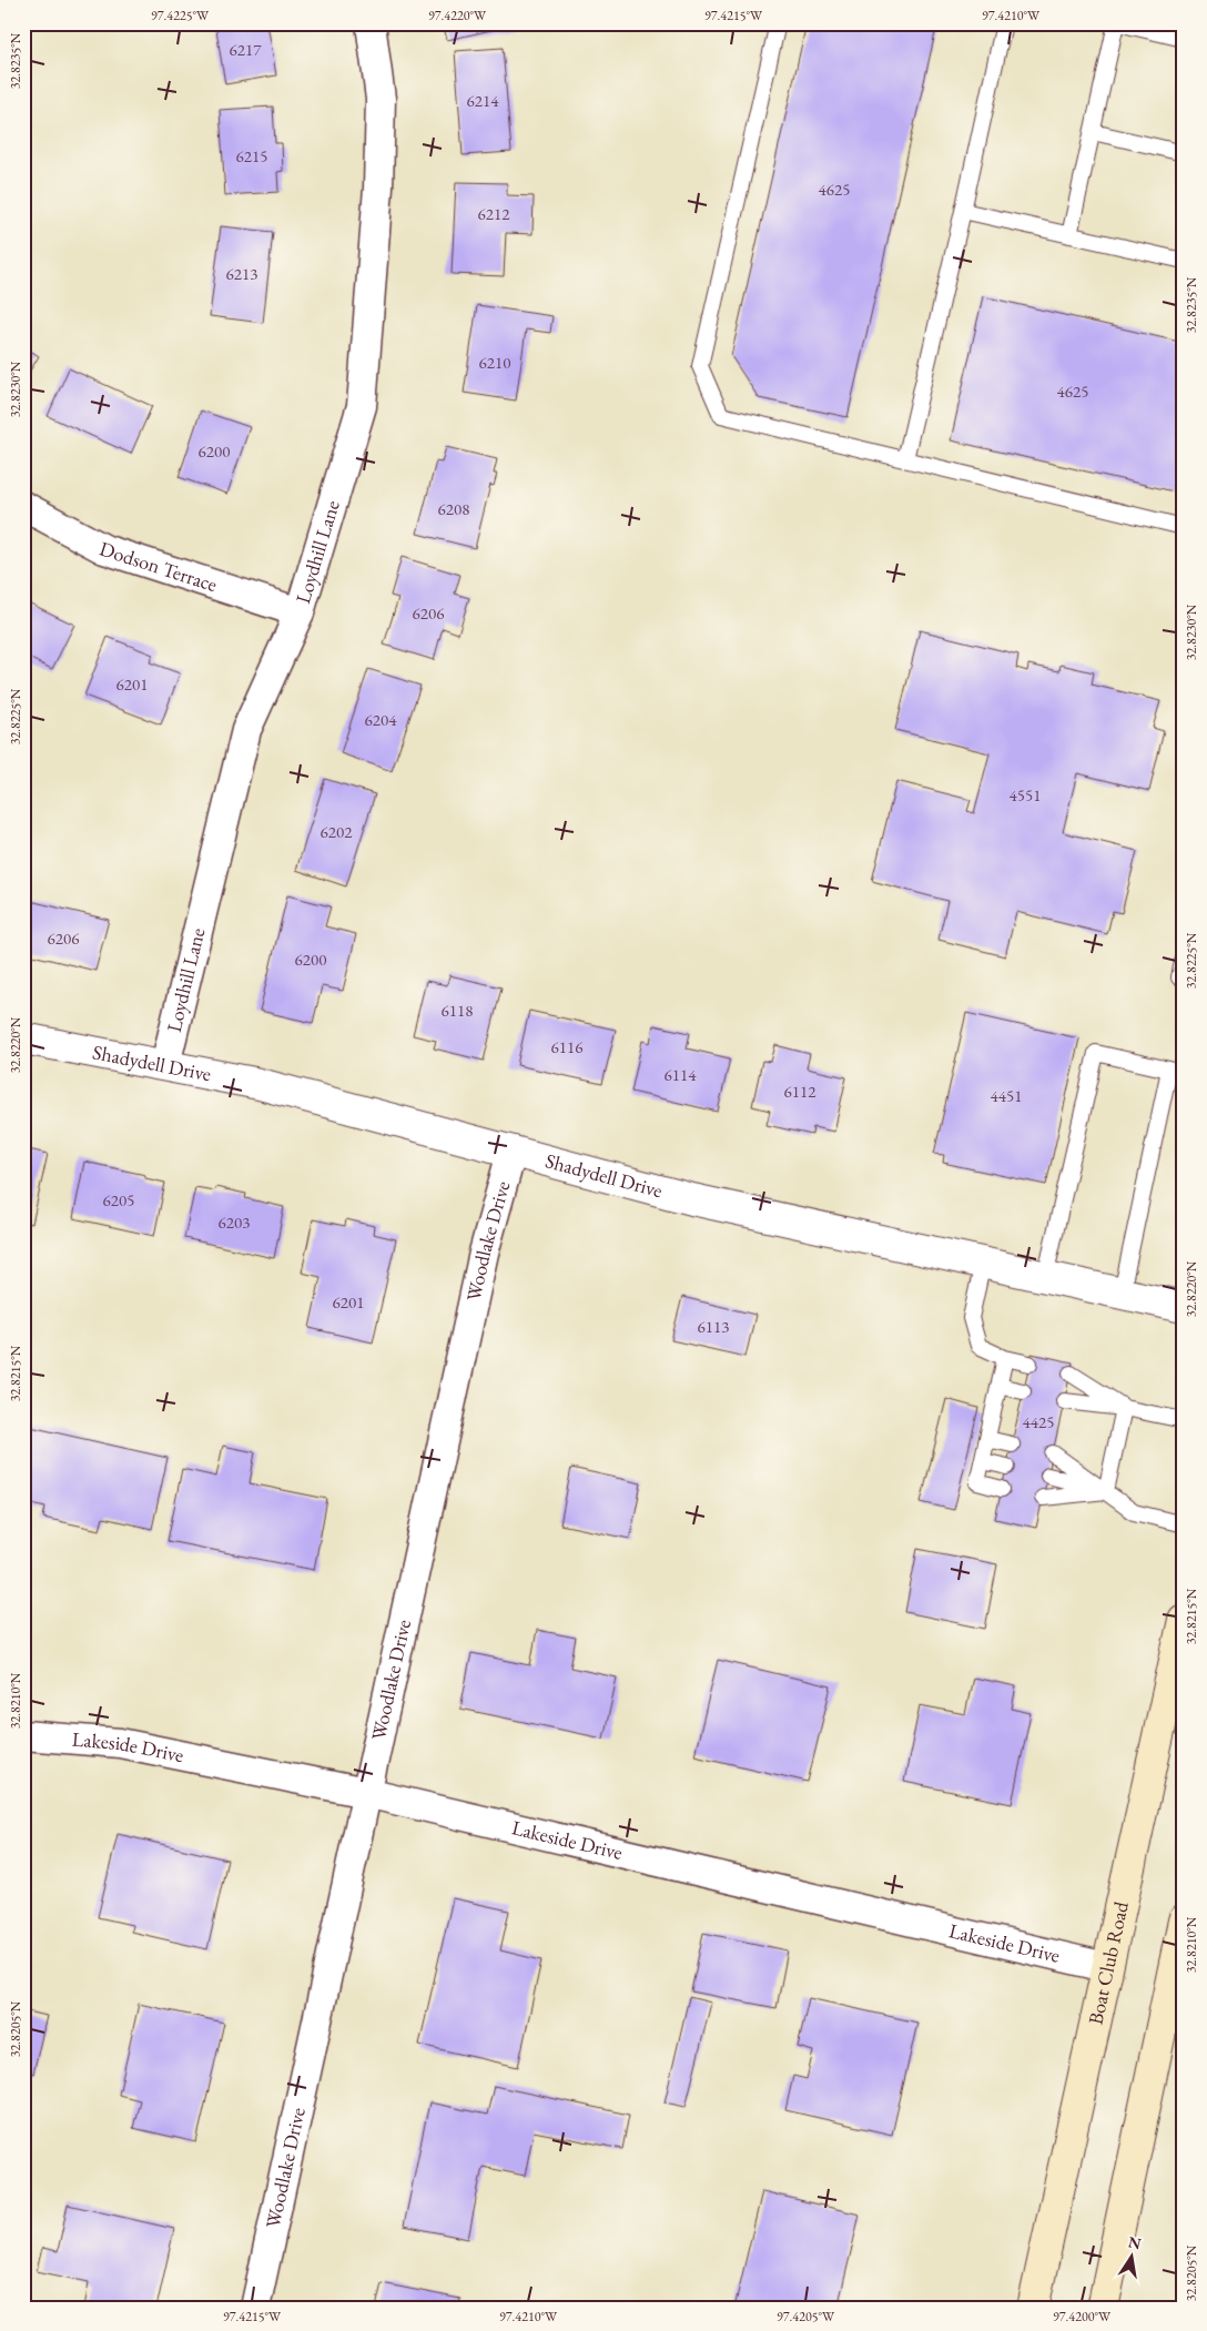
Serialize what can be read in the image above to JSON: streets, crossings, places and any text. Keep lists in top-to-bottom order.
{
  "streets": {
    "main road": ["Boat Club Road"],
    "street": [
      "Loydhill Lane",
      "Dodson Terrace",
      "Shadydell Drive",
      "Woodlake Drive",
      "Lakeside Drive"
    ]
  },
  "crossings": [
    ["Loydhill Lane", "Dodson Terrace"],
    ["Loydhill Lane", "Shadydell Drive"],
    ["Shadydell Drive", "Woodlake Drive"],
    ["Woodlake Drive", "Lakeside Drive"],
    ["Lakeside Drive", "Boat Club Road"]
  ],
  "house_numbers": [
    "6217",
    "6214",
    "6215",
    "4625",
    "6212",
    "6213",
    "6210",
    "4625",
    "6200",
    "6208",
    "6206",
    "6201",
    "6204",
    "4551",
    "6202",
    "6206",
    "6200",
    "6118",
    "6116",
    "6114",
    "6112",
    "4451",
    "6205",
    "6203",
    "6201",
    "6113",
    "4425"
  ],
  "north": "top",
  "coordinates": [
    "97.4225°W",
    "97.4220°W",
    "97.4215°W",
    "97.4210°W",
    "32.8235°N",
    "32.8230°N",
    "32.8225°N",
    "32.8220°N",
    "32.8215°N",
    "32.8210°N",
    "32.8205°N",
    "97.4205°W",
    "97.4200°W"
  ]
}
